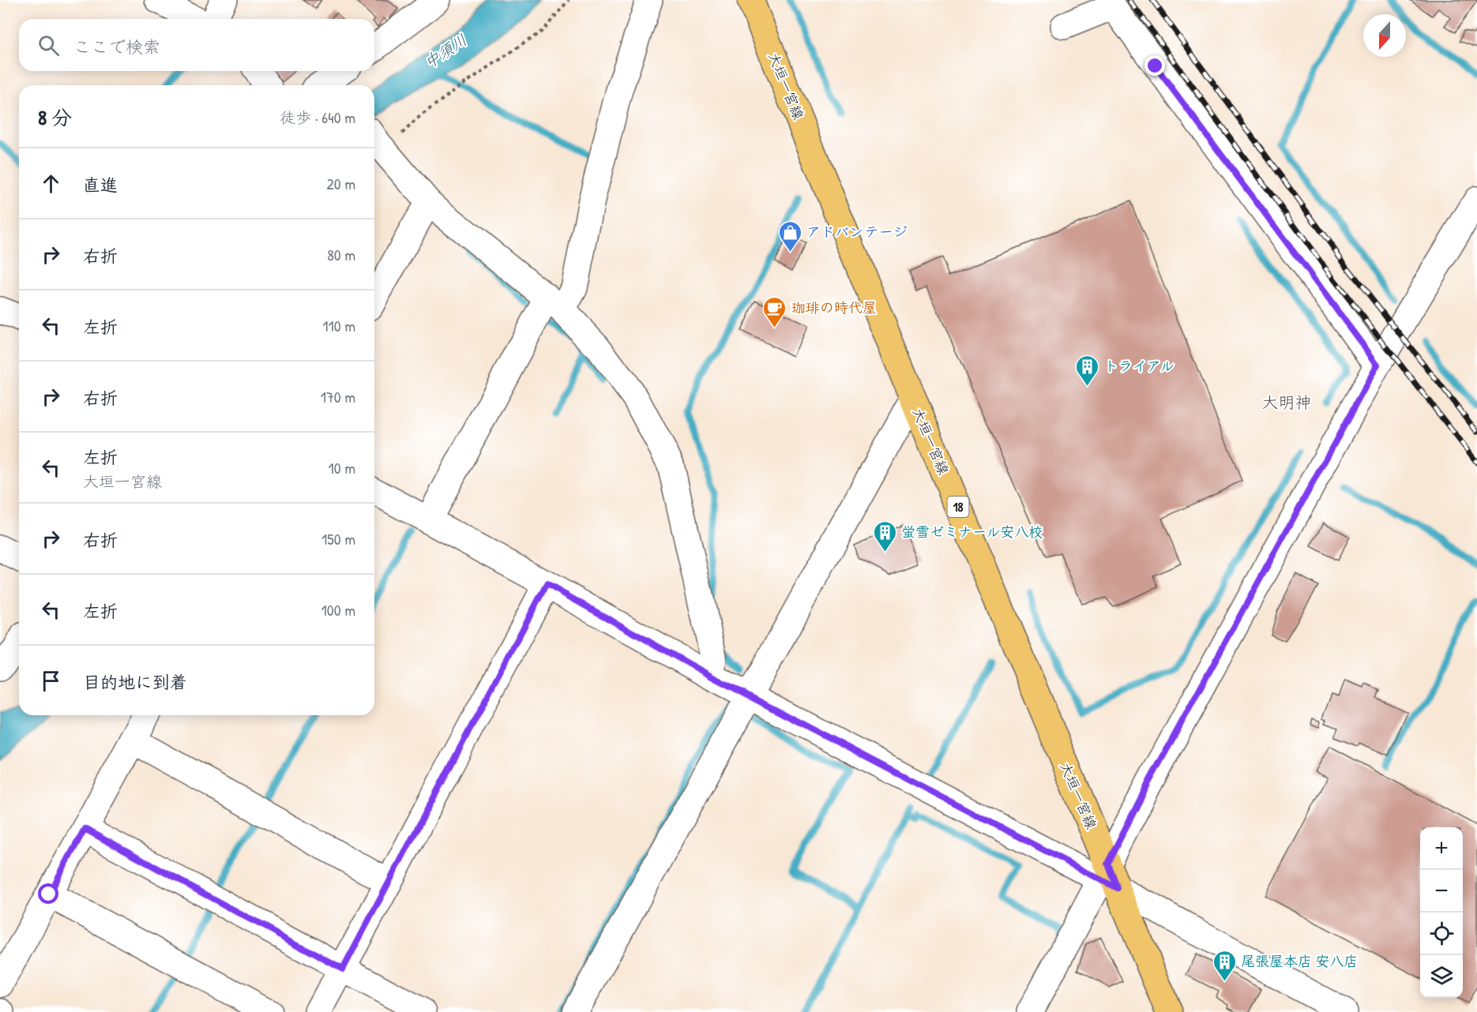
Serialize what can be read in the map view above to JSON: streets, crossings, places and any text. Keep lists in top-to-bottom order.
{
  "streets": {
    "main road": ["大垣一宮線", "18"]
  },
  "districts": ["大明神"],
  "water": ["中須川"],
  "places": {
    "shop": ["アドバンテージ"],
    "cafe": ["珈琲の時代屋"],
    "building": ["トライアル", "蛍雪ゼミナール安八校", "尾張屋本店 安八店"]
  },
  "north": "bottom",
  "page": {
    "search": "ここで検索",
    "heading": ["8 分", "徒歩 · 640 m"],
    "list": [
      ["直進", "20 m"],
      ["右折", "80 m"],
      ["左折", "110 m"],
      ["右折", "170 m"],
      ["左折", "大垣一宮線", "10 m"],
      ["右折", "150 m"],
      ["左折", "100 m"],
      "目的地に到着"
    ],
    "map_buttons": ["+", "−"]
  }
}
